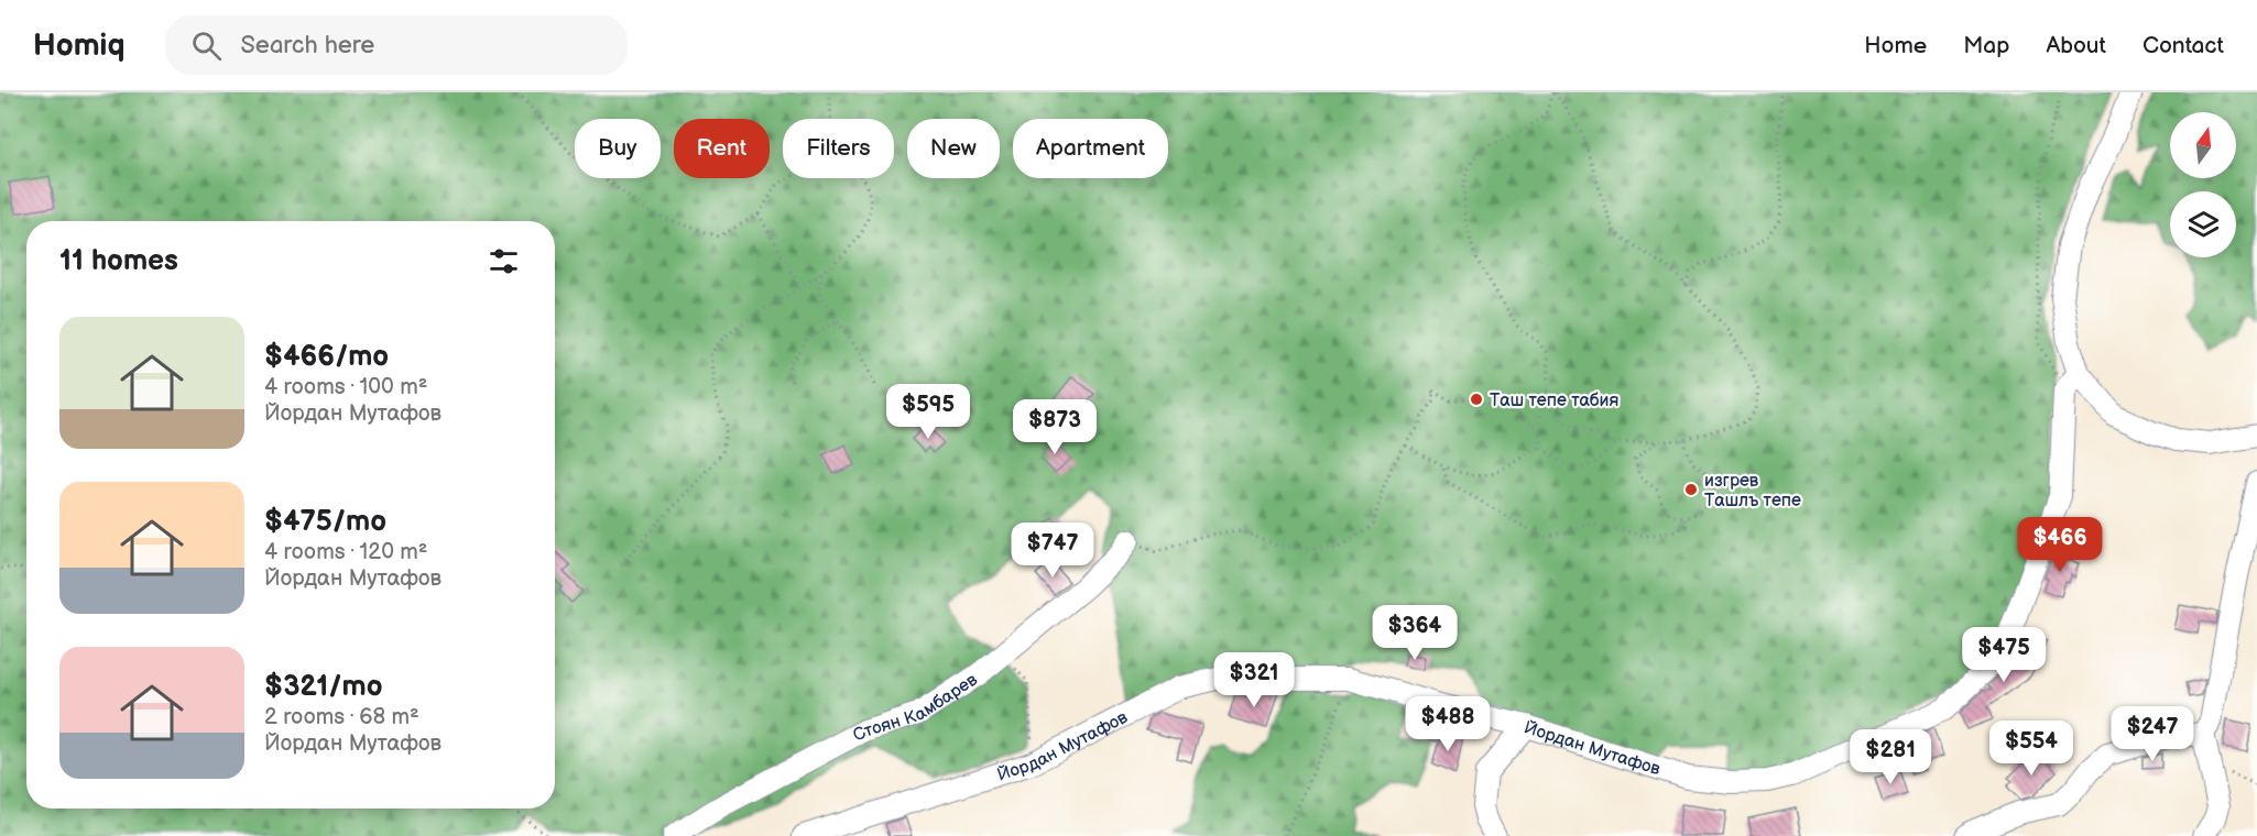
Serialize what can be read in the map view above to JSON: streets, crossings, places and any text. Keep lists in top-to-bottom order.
{
  "streets": {
    "street": ["Стоян Камбарев", "Йордан Мутафов"]
  },
  "places": ["Таш тепе табия", "изгрев Ташлъ тепе"],
  "north": "top",
  "page": {
    "header": "Homiq",
    "search": "Search here",
    "nav": [
      "Home",
      "Map",
      "About",
      "Contact"
    ],
    "chip": [
      "Buy",
      "Rent",
      "Filters",
      "New",
      "Apartment"
    ],
    "heading": "11 homes",
    "list": [
      {
        "name": "$466/mo",
        "note": "4 rooms · 100 m² · Йордан Мутафов"
      },
      {
        "name": "$475/mo",
        "note": "4 rooms · 120 m² · Йордан Мутафов"
      },
      {
        "name": "$321/mo",
        "note": "2 rooms · 68 m² · Йордан Мутафов"
      }
    ],
    "price": [
      "$595",
      "$873",
      "$466",
      "$747",
      "$364",
      "$475",
      "$321",
      "$488",
      "$247",
      "$554",
      "$281"
    ]
  }
}
